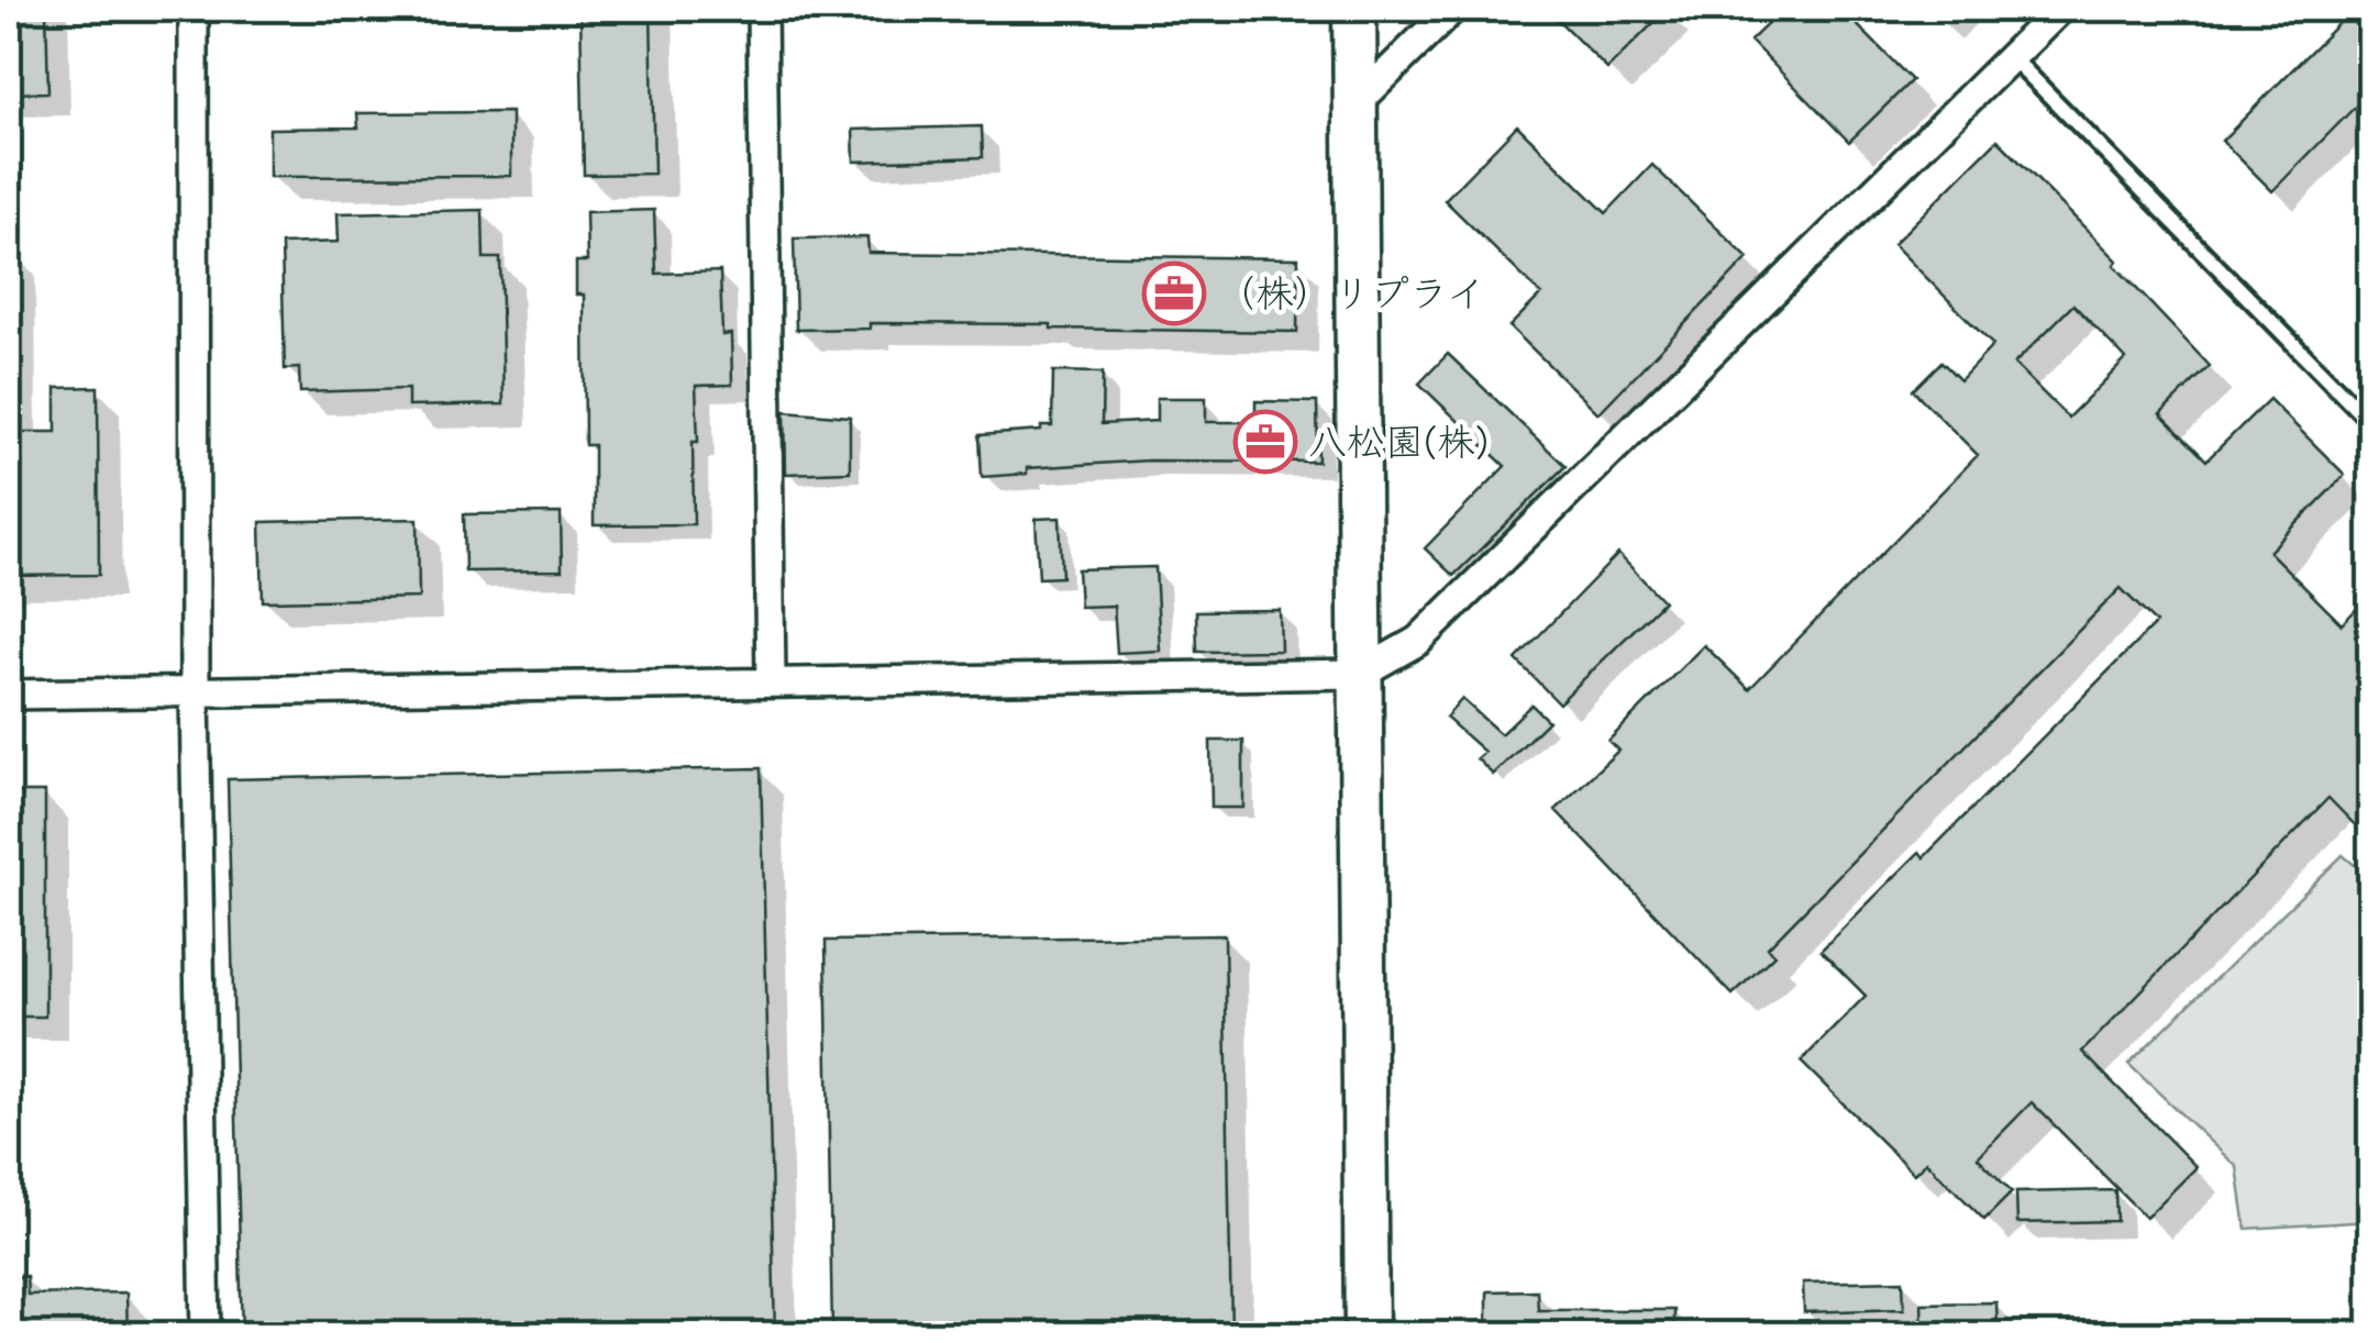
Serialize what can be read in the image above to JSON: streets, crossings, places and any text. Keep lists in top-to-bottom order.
{
  "places": {
    "office": ["（株）リプライ", "八松園(株)"]
  }
}
